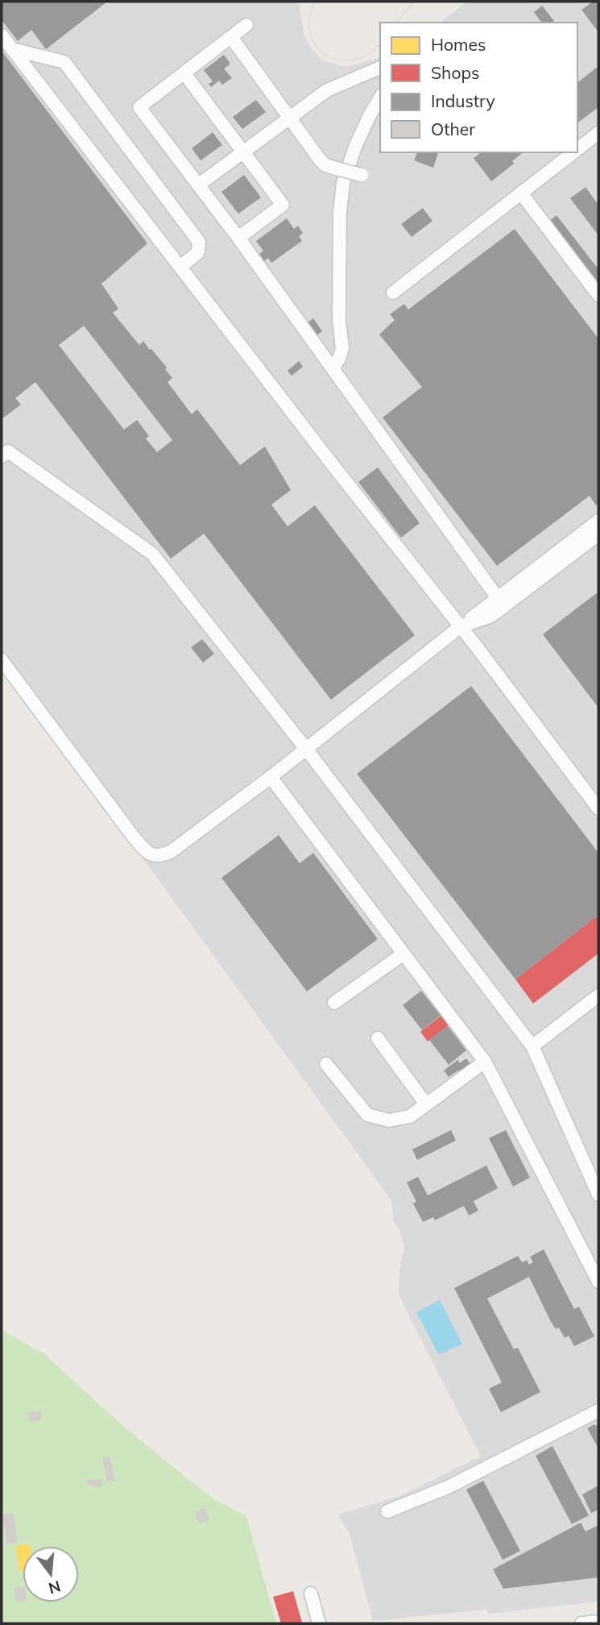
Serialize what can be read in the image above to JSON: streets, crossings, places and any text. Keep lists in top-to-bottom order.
{
  "legend": [
    "Homes",
    "Shops",
    "Industry",
    "Other"
  ],
  "north": "bottom"
}
